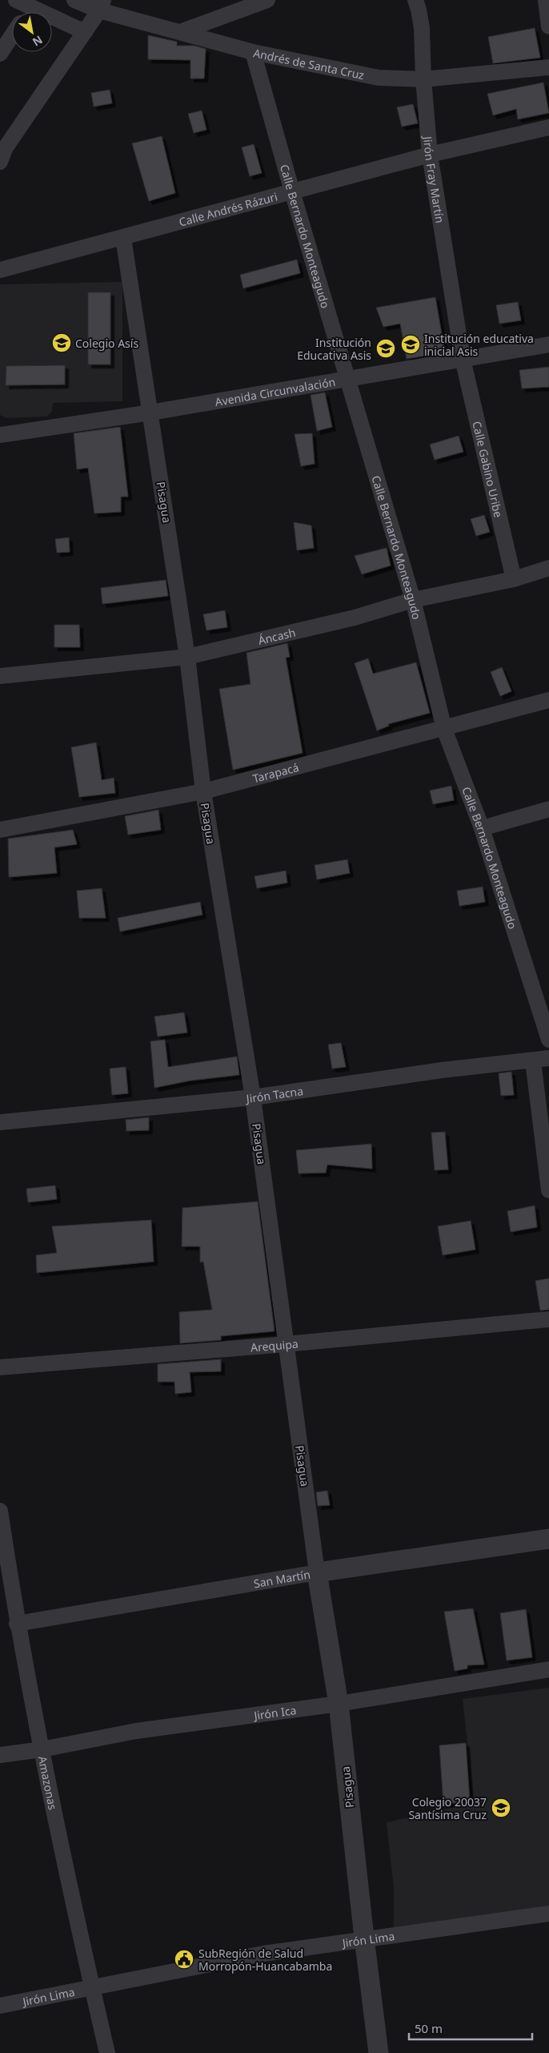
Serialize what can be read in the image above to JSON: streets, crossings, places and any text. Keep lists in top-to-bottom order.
{
  "streets": {
    "street": [
      "Andrés de Santa Cruz",
      "Jirón Fray Martín",
      "Calle Andrés Rázuri",
      "Calle Bernardo Monteagudo",
      "Avenida Circunvalación",
      "Calle Gabino Uribe",
      "Pisagua",
      "Áncash",
      "Tarapacá",
      "Jirón Tacna",
      "Arequipa",
      "San Martín",
      "Jirón Ica",
      "Amazonas",
      "Jirón Lima"
    ]
  },
  "crossings": [
    ["Andrés de Santa Cruz", "Jirón Fray Martín"],
    ["Andrés de Santa Cruz", "Calle Bernardo Monteagudo"],
    ["Jirón Fray Martín", "Calle Andrés Rázuri"],
    ["Jirón Fray Martín", "Avenida Circunvalación"],
    ["Jirón Fray Martín", "Calle Gabino Uribe"],
    ["Calle Andrés Rázuri", "Calle Bernardo Monteagudo"],
    ["Calle Andrés Rázuri", "Pisagua"],
    ["Calle Bernardo Monteagudo", "Avenida Circunvalación"],
    ["Calle Bernardo Monteagudo", "Áncash"],
    ["Calle Bernardo Monteagudo", "Tarapacá"],
    ["Avenida Circunvalación", "Calle Gabino Uribe"],
    ["Avenida Circunvalación", "Pisagua"],
    ["Calle Gabino Uribe", "Áncash"],
    ["Pisagua", "Áncash"],
    ["Pisagua", "Tarapacá"],
    ["Pisagua", "Jirón Tacna"],
    ["Pisagua", "Arequipa"],
    ["Pisagua", "San Martín"],
    ["Pisagua", "Jirón Ica"],
    ["Pisagua", "Jirón Lima"],
    ["San Martín", "Amazonas"],
    ["Jirón Ica", "Amazonas"],
    ["Amazonas", "Jirón Lima"]
  ],
  "places": {
    "school or university": [
      "Colegio Asís",
      "Institución educativa inicial Asis",
      "Institución Educativa Asis",
      "Colegio 20037 Santísima Cruz"
    ],
    "public building": ["SubRegión de Salud Morropón-Huancabamba"]
  },
  "scale_bar": "50 m",
  "north": "bottom right"
}
